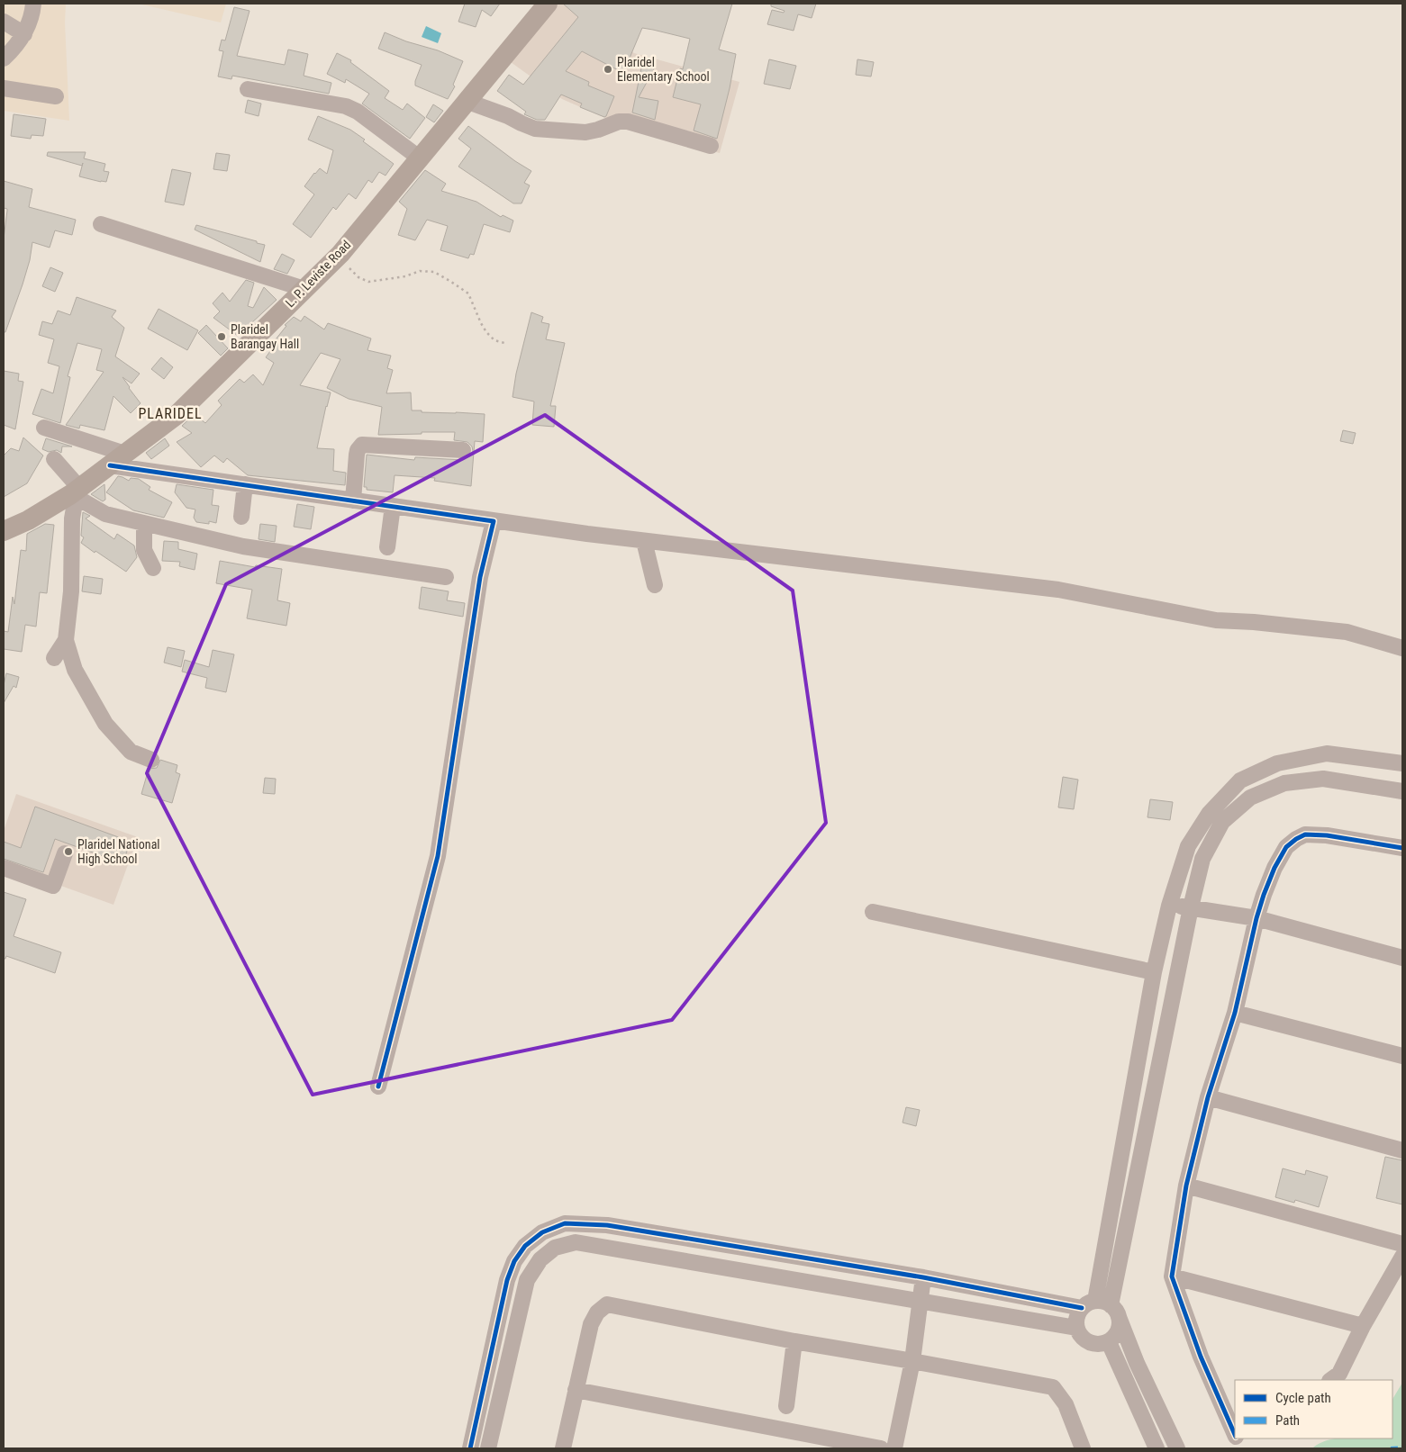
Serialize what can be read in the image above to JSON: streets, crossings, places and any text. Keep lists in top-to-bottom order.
{
  "streets": {
    "main road": ["L. P. Leviste Road"]
  },
  "districts": ["PLARIDEL"],
  "places": ["Plaridel Elementary School", "Plaridel Barangay Hall", "Plaridel National High School"],
  "legend": ["Cycle path", "Path"]
}
